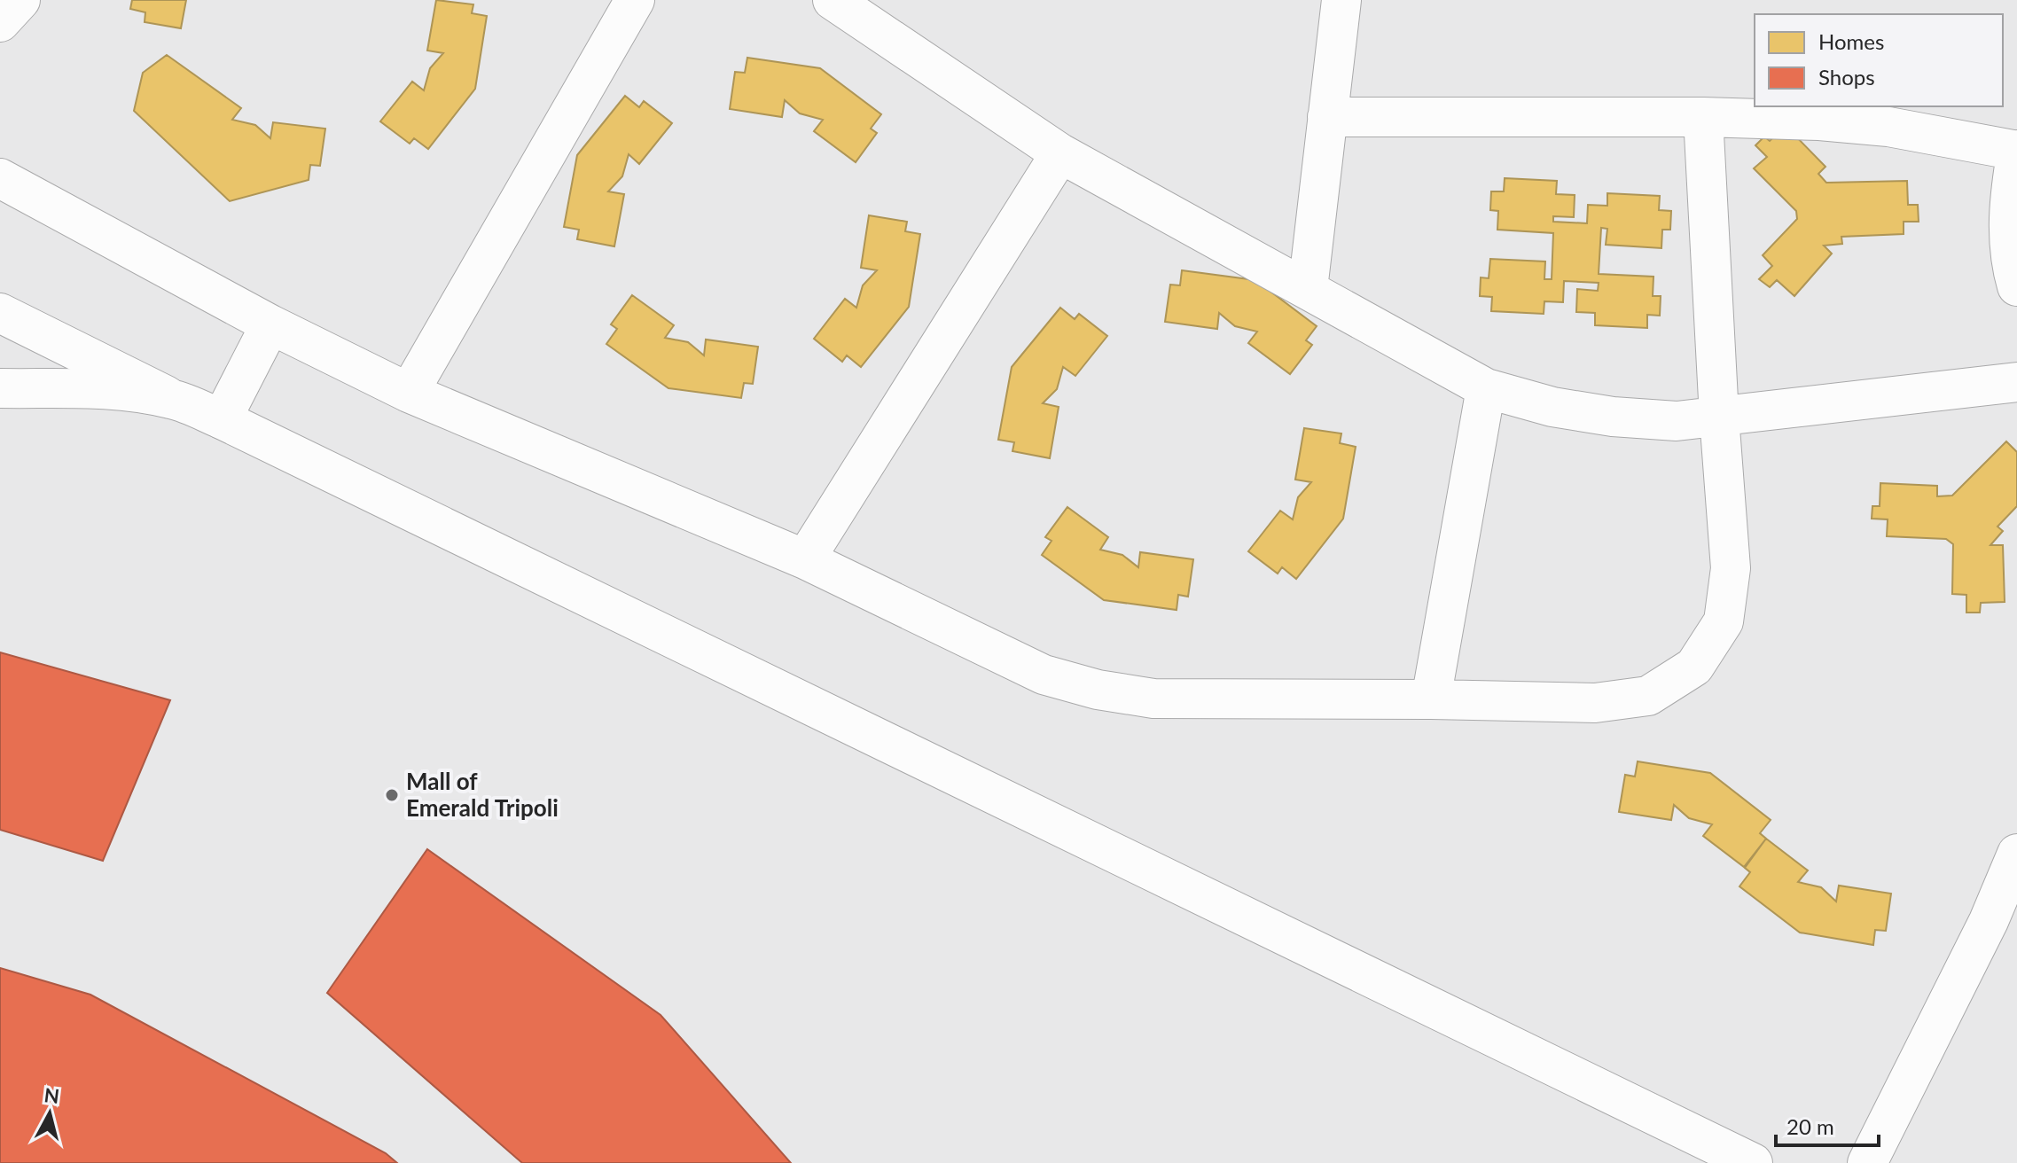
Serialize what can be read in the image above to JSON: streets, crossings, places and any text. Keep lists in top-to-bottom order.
{
  "places": ["Mall of Emerald Tripoli"],
  "legend": ["Homes", "Shops"],
  "scale_bar": "20 m",
  "north": "top"
}
